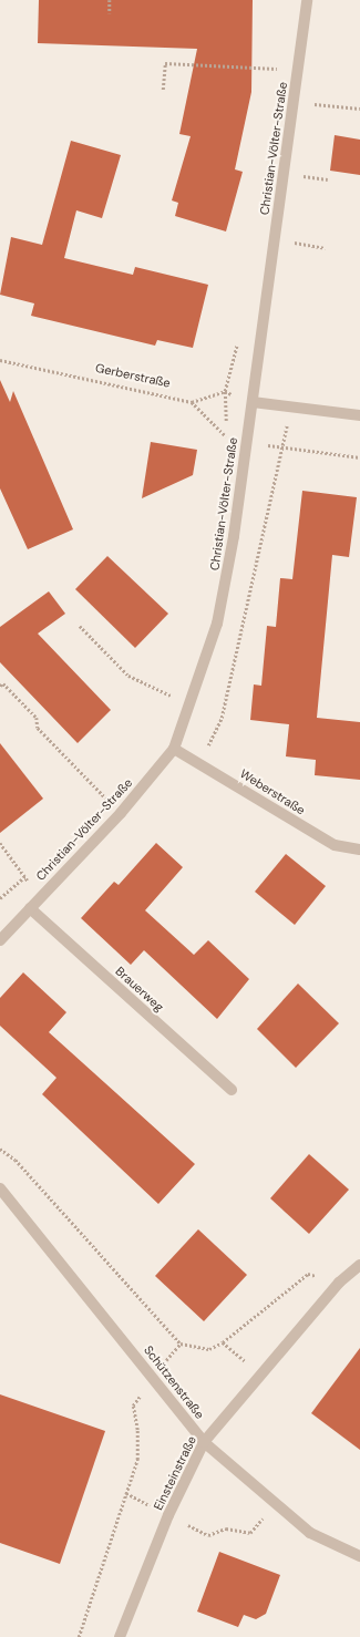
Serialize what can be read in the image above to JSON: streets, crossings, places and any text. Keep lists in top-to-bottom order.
{
  "streets": {
    "street": [
      "Christian-Völter-Straße",
      "Weberstraße",
      "Brauerweg",
      "Schützenstraße",
      "Einsteinstraße"
    ],
    "path": ["Gerberstraße"]
  },
  "crossings": [
    ["Christian-Völter-Straße", "Weberstraße"],
    ["Christian-Völter-Straße", "Brauerweg"],
    ["Schützenstraße", "Einsteinstraße"]
  ]
}
